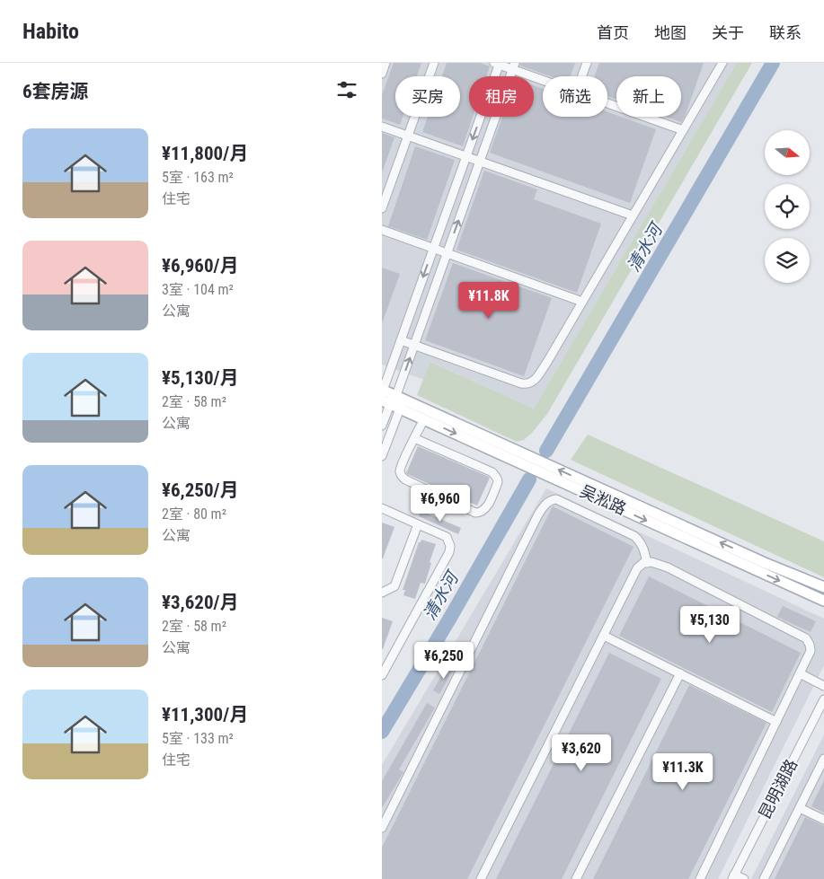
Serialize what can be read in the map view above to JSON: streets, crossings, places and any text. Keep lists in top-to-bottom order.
{
  "streets": {
    "main road": ["吴淞路"],
    "street": ["昆明湖路"]
  },
  "water": ["清水河"],
  "north": "right",
  "page": {
    "header": "Habito",
    "nav": [
      "首页",
      "地图",
      "关于",
      "联系"
    ],
    "heading": "6套房源",
    "chip": [
      "买房",
      "租房",
      "筛选",
      "新上"
    ],
    "list": [
      {
        "name": "¥11,800/月",
        "note": "5室 · 163 m² · 住宅"
      },
      {
        "name": "¥6,960/月",
        "note": "3室 · 104 m² · 公寓"
      },
      {
        "name": "¥5,130/月",
        "note": "2室 · 58 m² · 公寓"
      },
      {
        "name": "¥6,250/月",
        "note": "2室 · 80 m² · 公寓"
      },
      {
        "name": "¥3,620/月",
        "note": "2室 · 58 m² · 公寓"
      },
      {
        "name": "¥11,300/月",
        "note": "5室 · 133 m² · 住宅"
      }
    ],
    "price": [
      "¥11.8K",
      "¥6,960",
      "¥5,130",
      "¥6,250",
      "¥3,620",
      "¥11.3K"
    ]
  }
}
